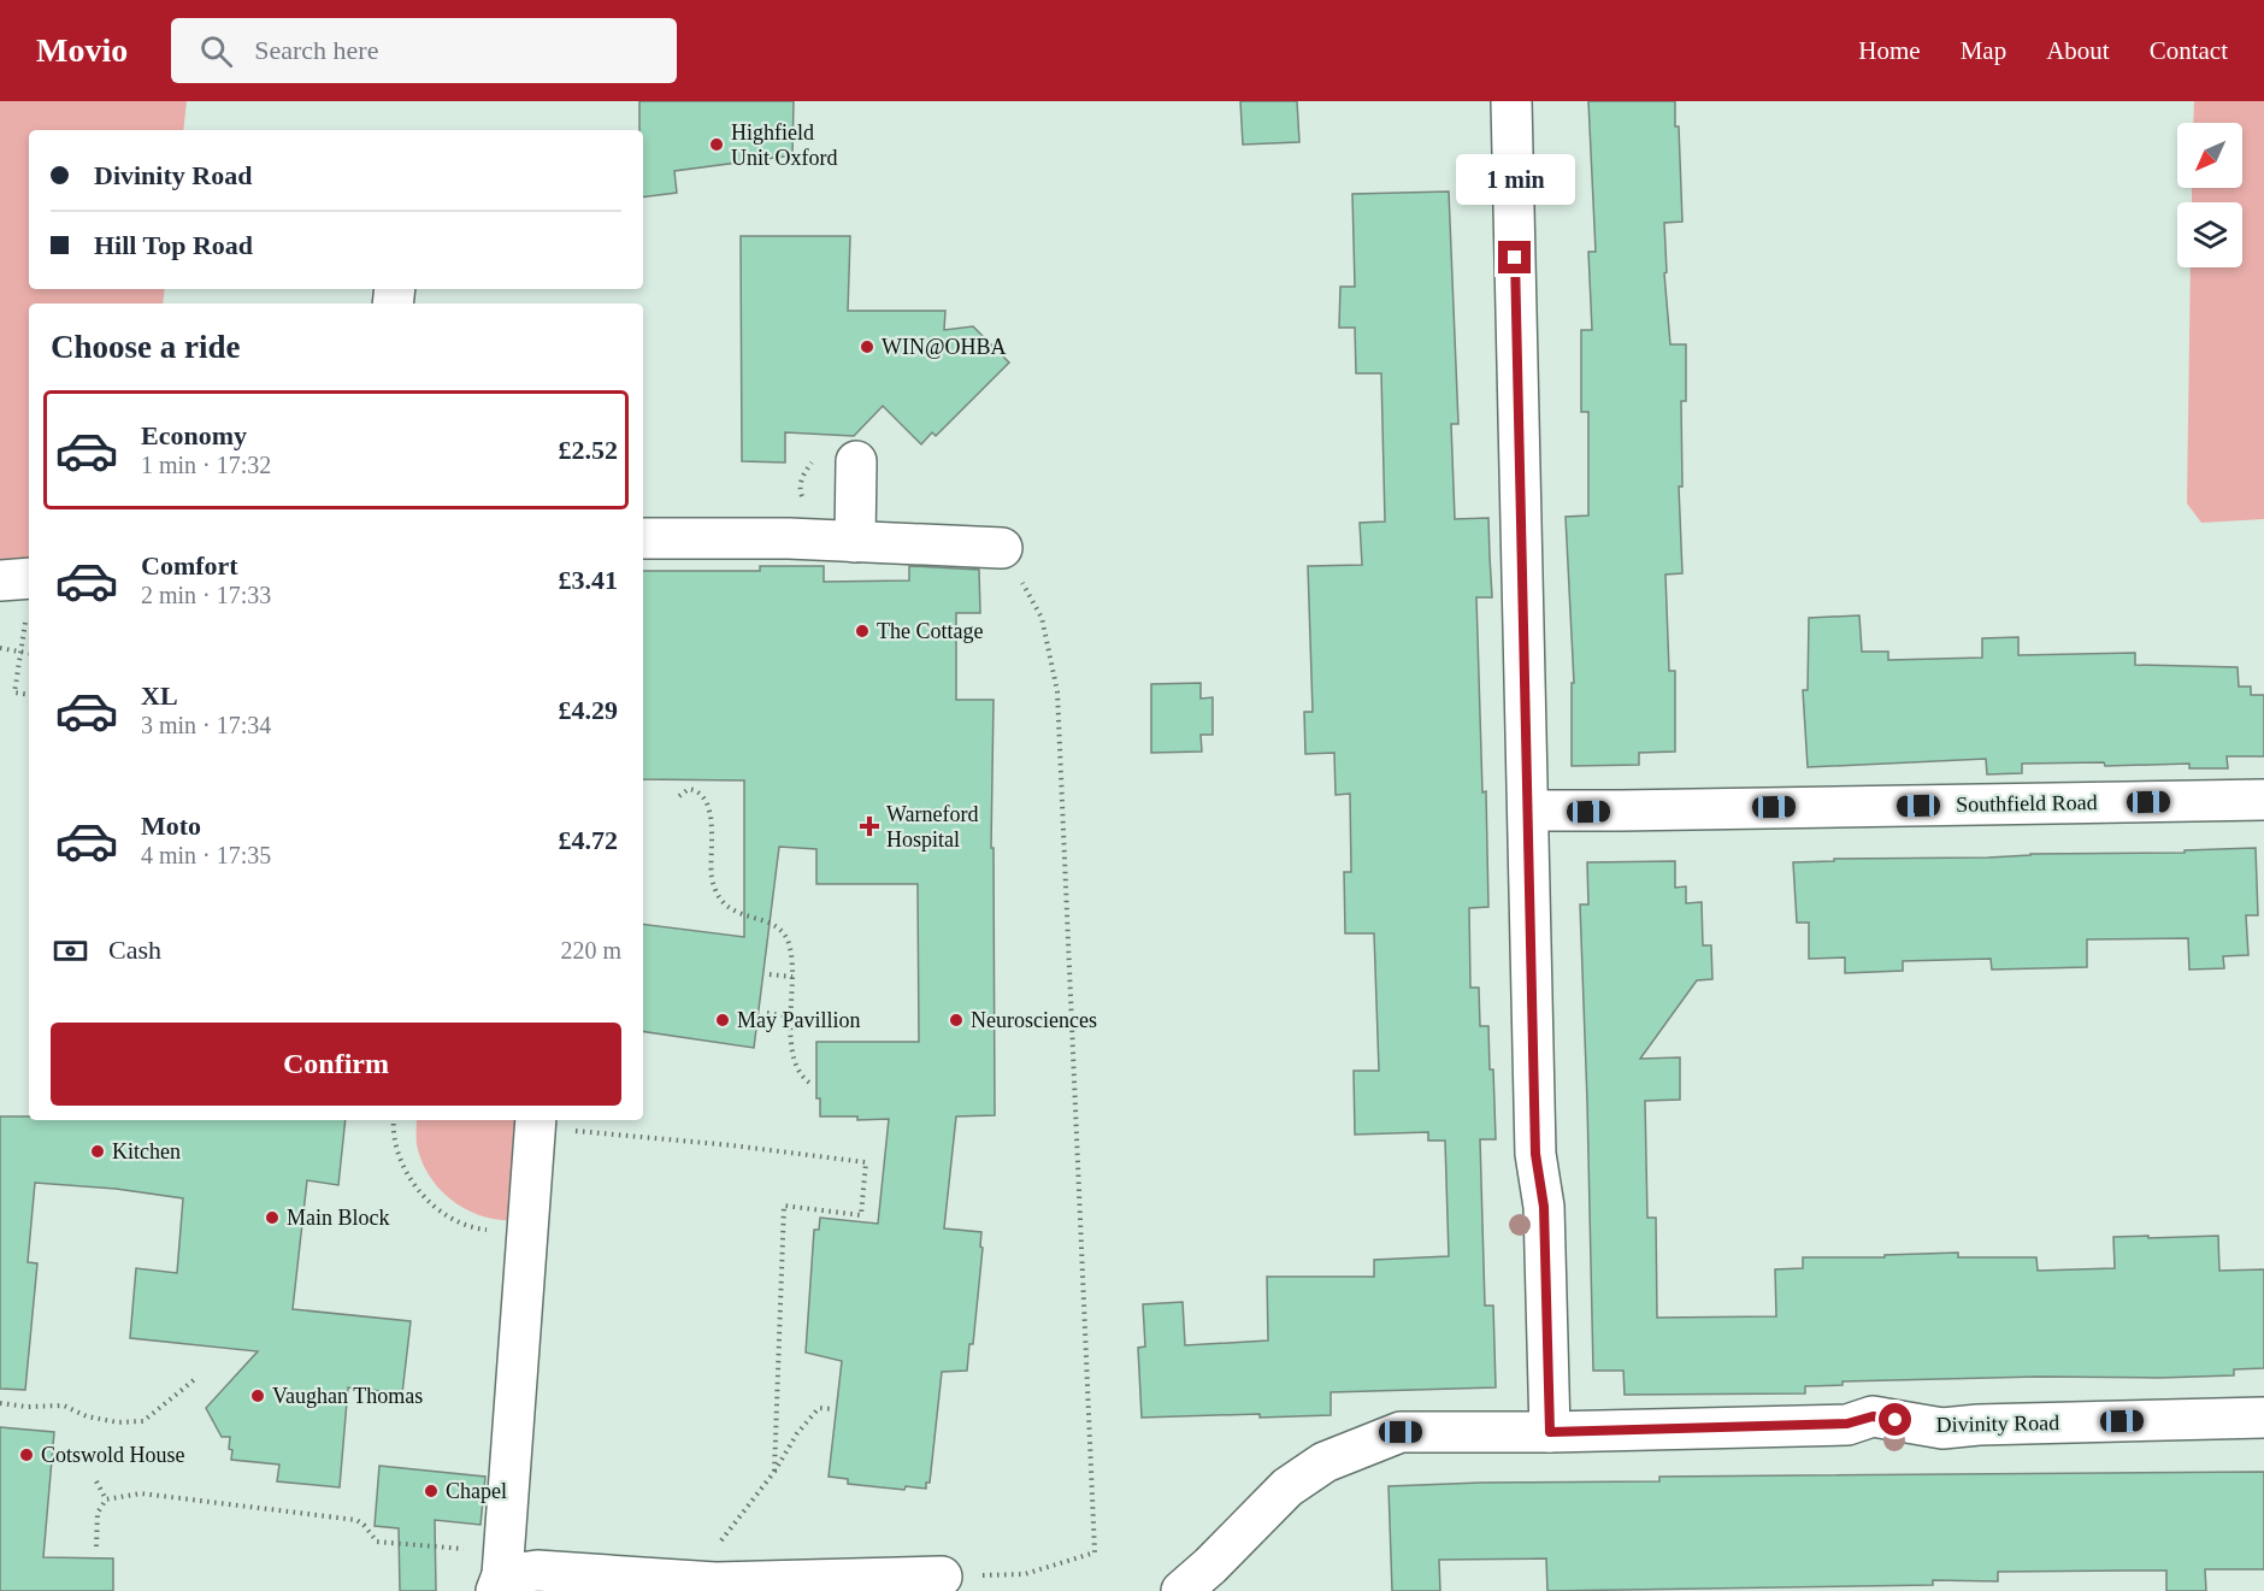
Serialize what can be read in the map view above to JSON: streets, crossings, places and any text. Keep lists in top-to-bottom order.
{
  "streets": {
    "street": ["Southfield Road", "Divinity Road"]
  },
  "places": {
    "other": [
      "Highfield Unit Oxford",
      "WIN@OHBA",
      "The Cottage",
      "May Pavillion",
      "Neurosciences",
      "Kitchen",
      "Main Block",
      "Vaughan Thomas",
      "Cotswold House",
      "Chapel"
    ],
    "health": ["Warneford Hospital"]
  },
  "north": "bottom left",
  "page": {
    "header": "Movio",
    "search": "Search here",
    "nav": [
      "Home",
      "Map",
      "About",
      "Contact"
    ],
    "banner": ["Divinity Road", "Hill Top Road"],
    "bubble": "1 min",
    "heading": "Choose a ride",
    "list": [
      {
        "name": "Economy",
        "note": "1 min · 17:32",
        "value": "£2.52"
      },
      {
        "name": "Comfort",
        "note": "2 min · 17:33",
        "value": "£3.41"
      },
      {
        "name": "XL",
        "note": "3 min · 17:34",
        "value": "£4.29"
      },
      {
        "name": "Moto",
        "note": "4 min · 17:35",
        "value": "£4.72"
      }
    ],
    "pay": ["Cash", "220 m"],
    "buttons": "Confirm"
  }
}
